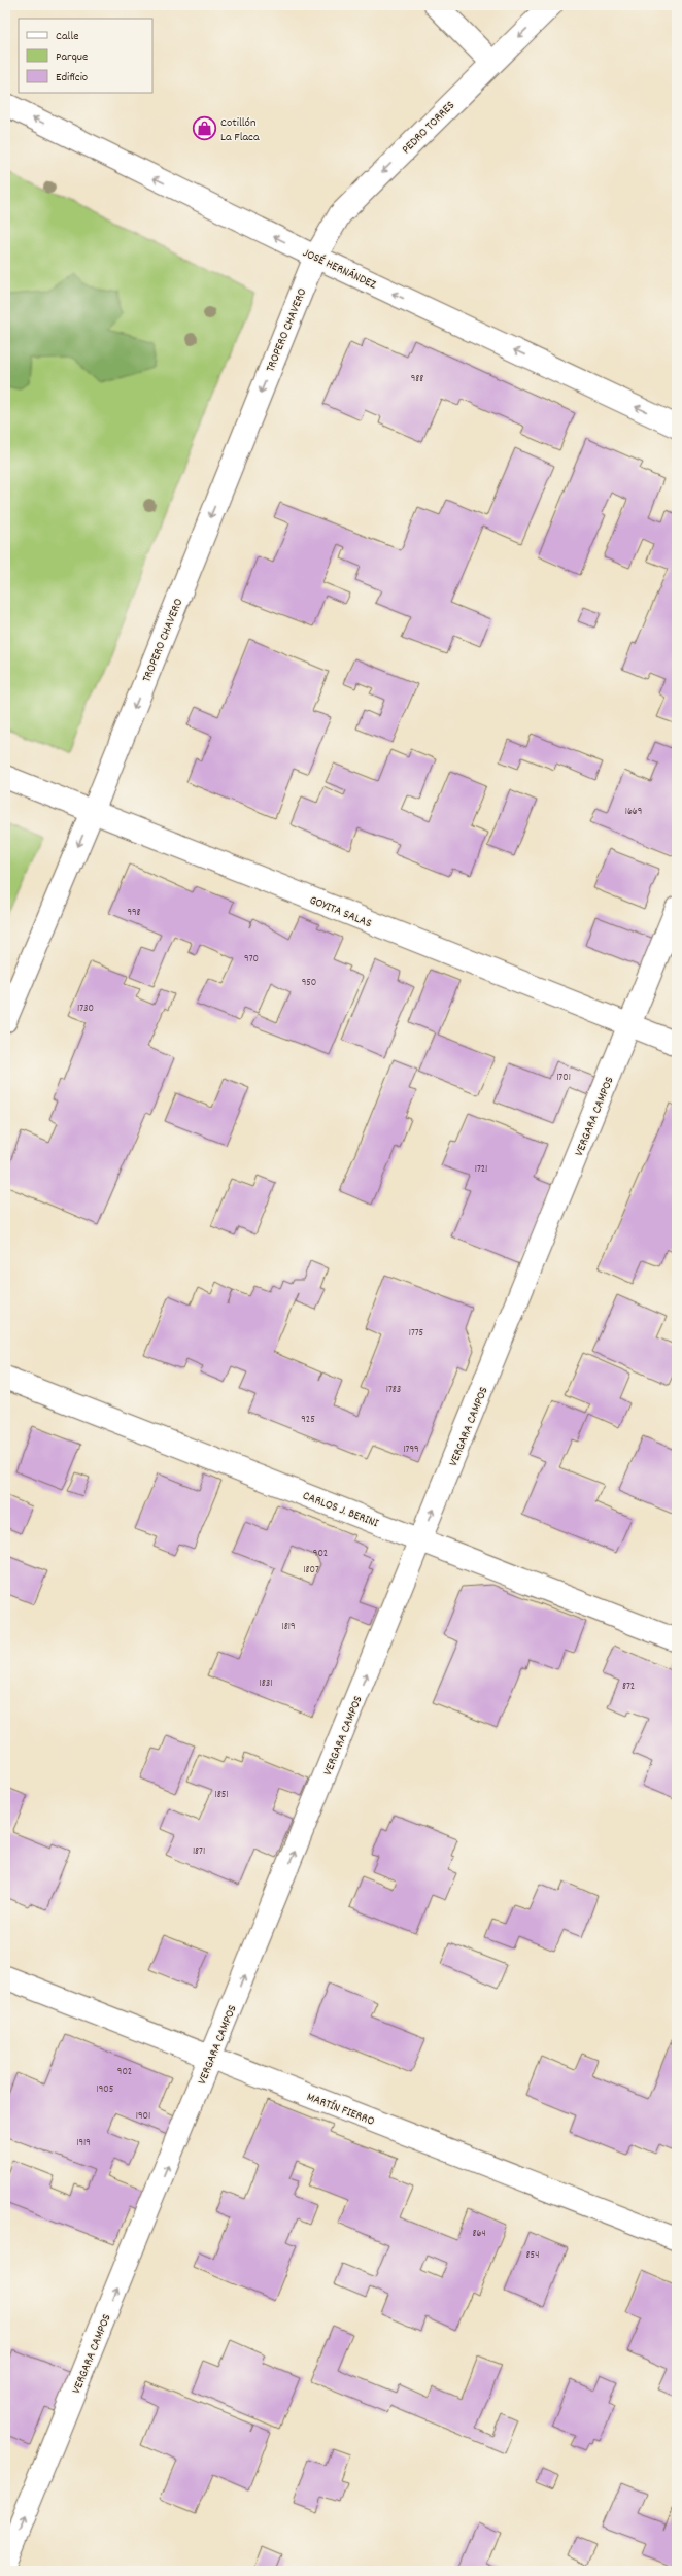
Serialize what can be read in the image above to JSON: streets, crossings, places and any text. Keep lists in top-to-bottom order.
{
  "streets": {
    "street": [
      "PEDRO TORRES",
      "JOSÉ HERNÁNDEZ",
      "TROPERO CHAVERO",
      "GOYITA SALAS",
      "VERGARA CAMPOS",
      "CARLOS J. BERINI",
      "MARTÍN FIERRO"
    ]
  },
  "crossings": [
    ["PEDRO TORRES", "JOSÉ HERNÁNDEZ"],
    ["PEDRO TORRES", "TROPERO CHAVERO"],
    ["JOSÉ HERNÁNDEZ", "TROPERO CHAVERO"],
    ["TROPERO CHAVERO", "GOYITA SALAS"],
    ["GOYITA SALAS", "VERGARA CAMPOS"],
    ["VERGARA CAMPOS", "CARLOS J. BERINI"],
    ["VERGARA CAMPOS", "MARTÍN FIERRO"]
  ],
  "one_way": [
    "PEDRO TORRES",
    "JOSÉ HERNÁNDEZ",
    "TROPERO CHAVERO",
    "VERGARA CAMPOS"
  ],
  "places": {
    "shop": ["Cotillón La Flaca"]
  },
  "house_numbers": [
    "988",
    "1669",
    "998",
    "970",
    "950",
    "1730",
    "1701",
    "1721",
    "1775",
    "1783",
    "925",
    "1799",
    "902",
    "1807",
    "1819",
    "1831",
    "872",
    "1851",
    "1871",
    "902",
    "1905",
    "1901",
    "1919",
    "864",
    "854"
  ],
  "legend": ["Calle", "Parque", "Edificio"]
}
